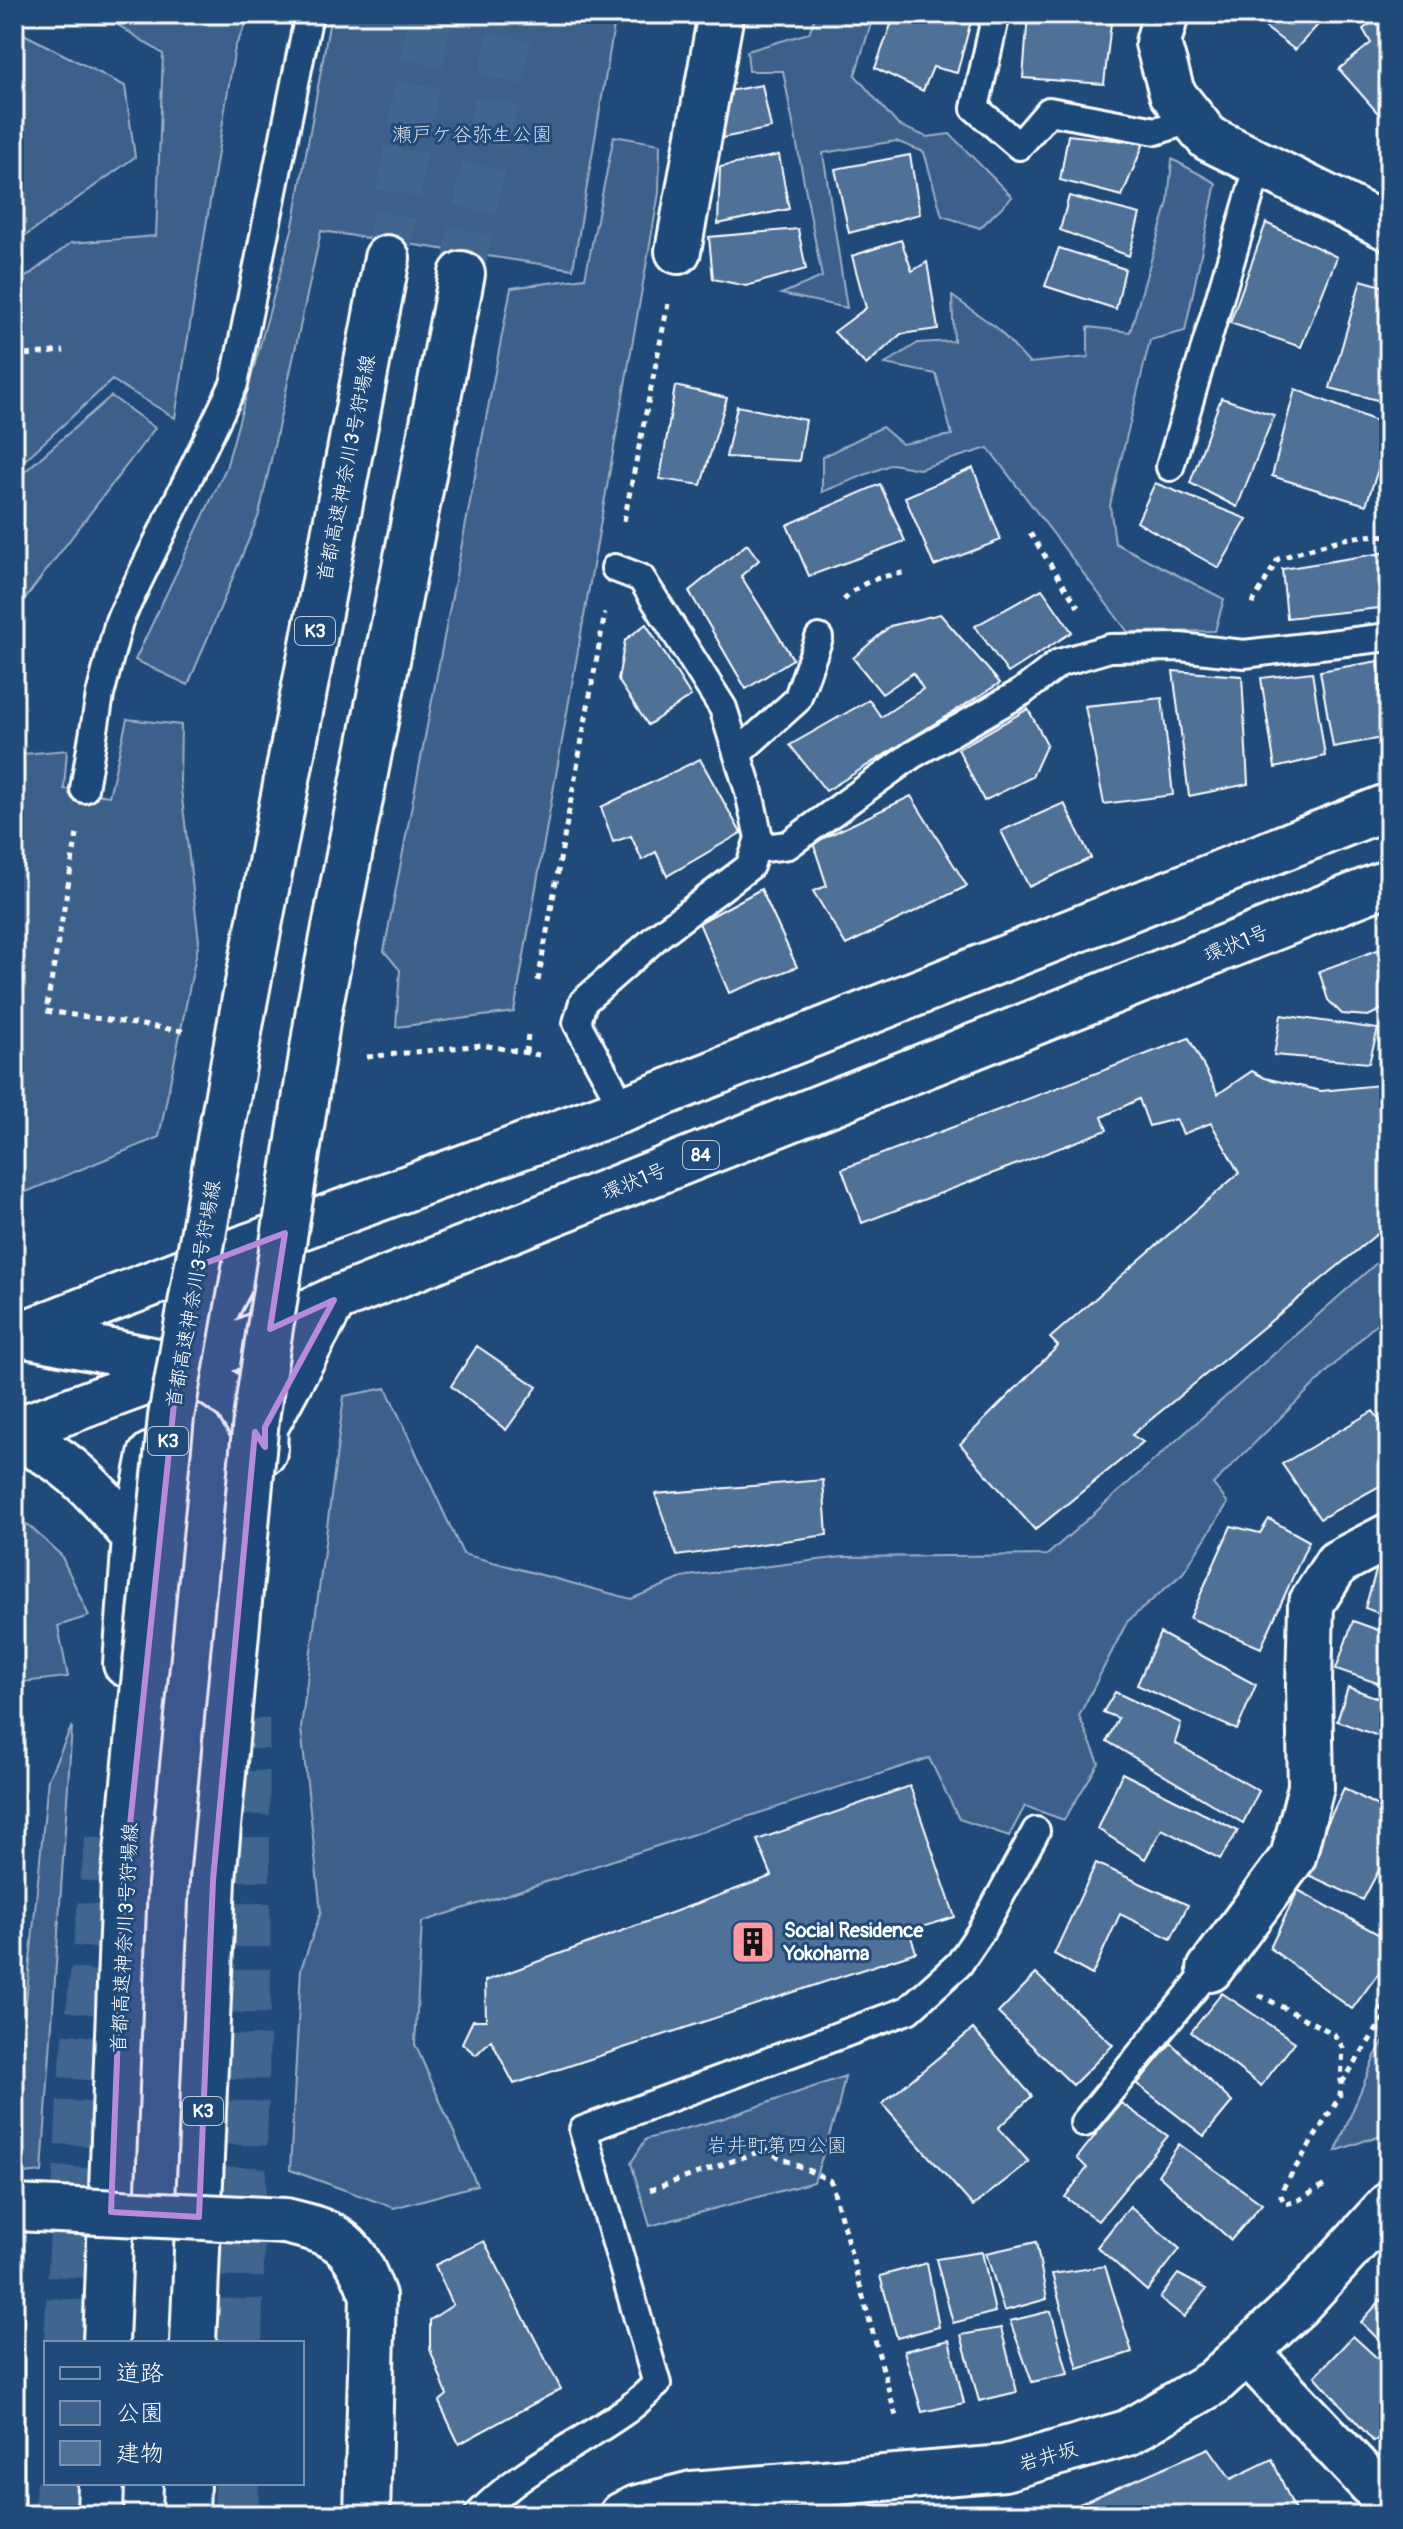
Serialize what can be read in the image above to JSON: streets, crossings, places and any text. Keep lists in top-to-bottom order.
{
  "streets": {
    "main road": [
      "首都高速神奈川3号狩場線",
      "K3",
      "環状1号",
      "84",
      "岩井坂"
    ]
  },
  "parks": ["瀬戸ケ谷弥生公園", "岩井町第四公園"],
  "places": {
    "building": ["Social Residence Yokohama"]
  },
  "legend": ["道路", "公園", "建物"]
}
